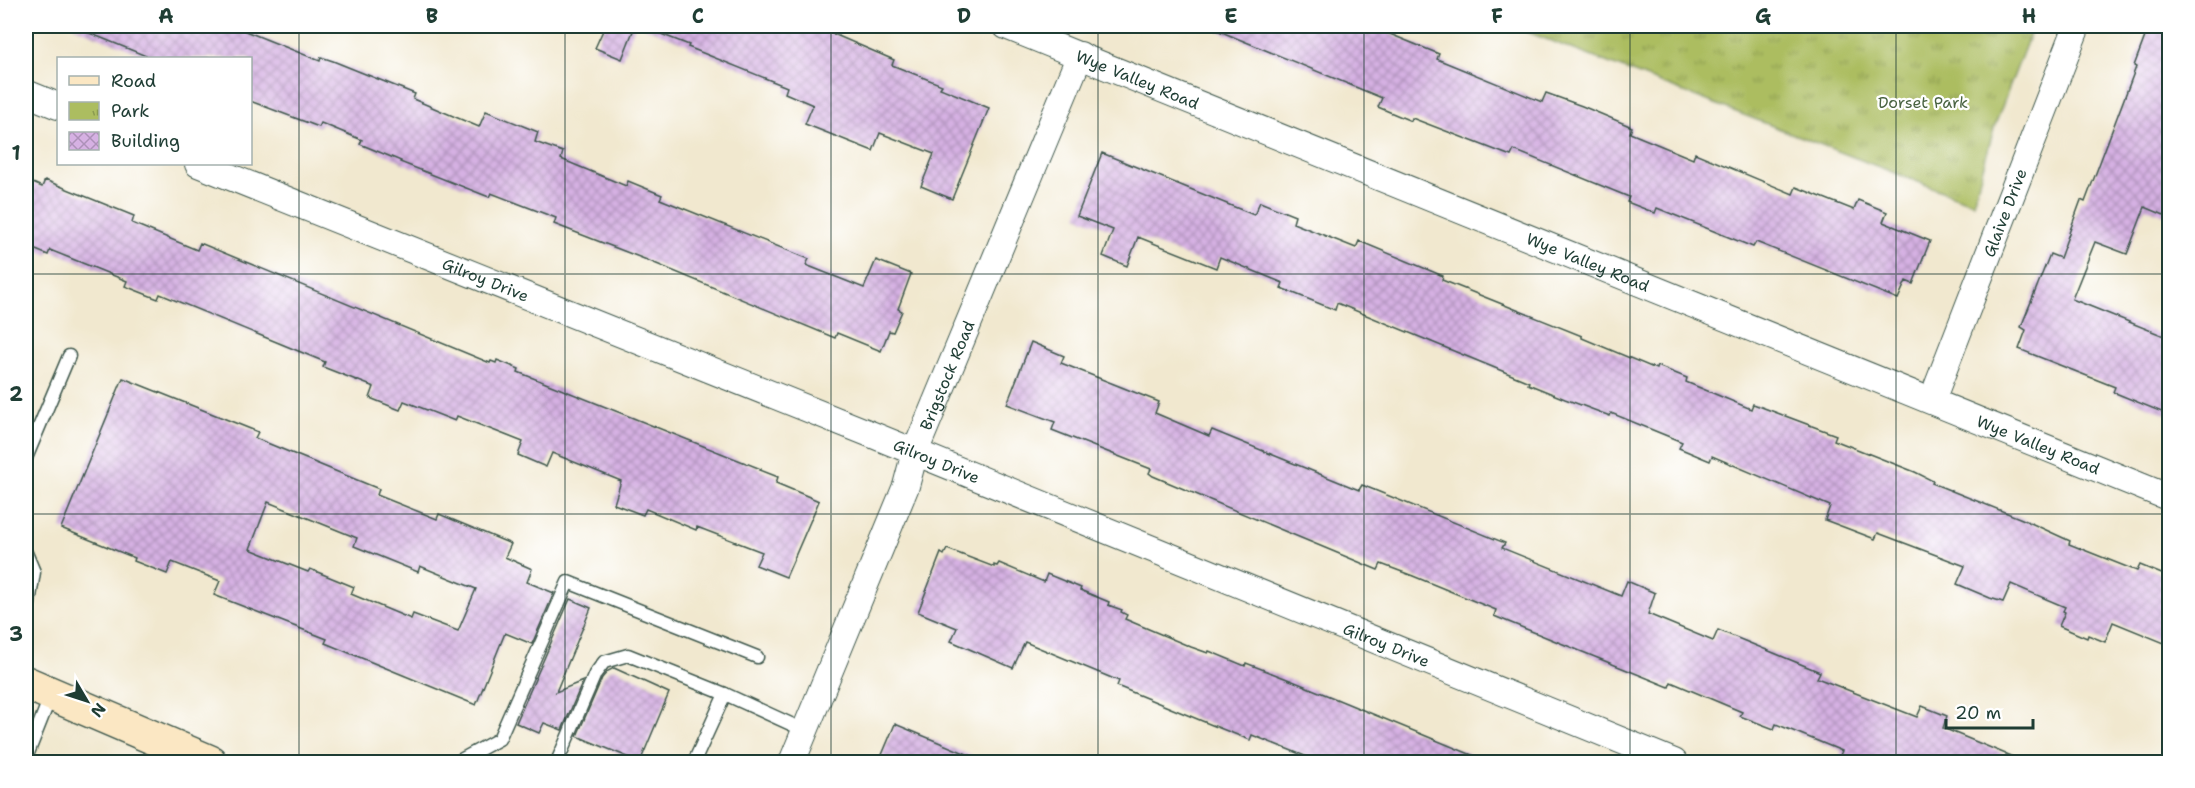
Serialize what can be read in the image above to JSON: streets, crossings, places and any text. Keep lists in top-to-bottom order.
{
  "streets": {
    "street": [
      "Wye Valley Road",
      "Glaive Drive",
      "Gilroy Drive",
      "Brigstock Road"
    ]
  },
  "crossings": [
    ["Wye Valley Road", "Glaive Drive"],
    ["Wye Valley Road", "Brigstock Road"],
    ["Gilroy Drive", "Brigstock Road"]
  ],
  "parks": ["Dorset Park"],
  "legend": ["Road", "Park", "Building"],
  "scale_bar": "20 m",
  "north": "bottom right",
  "grid": {
    "columns": [
      "A",
      "B",
      "C",
      "D",
      "E",
      "F",
      "G",
      "H"
    ],
    "rows": ["1", "2", "3"]
  }
}
